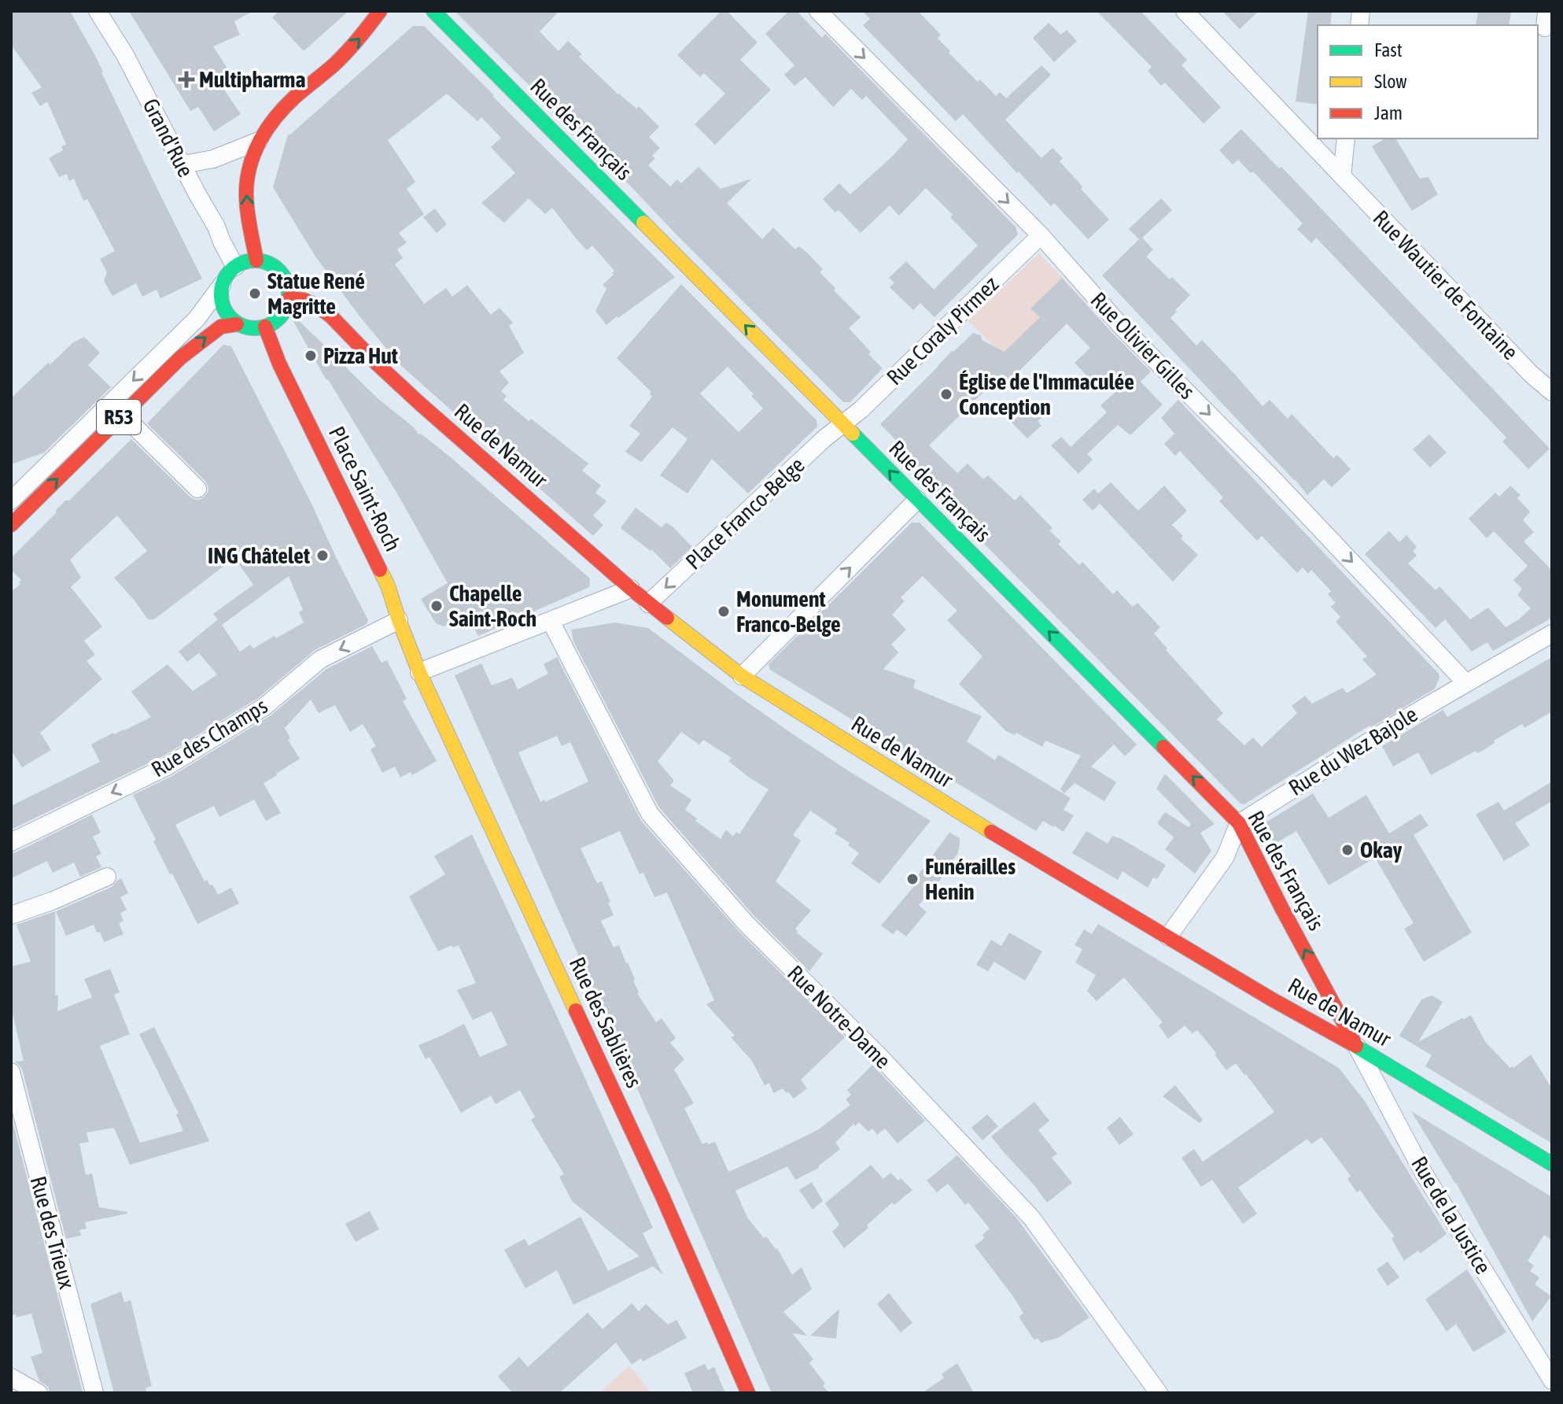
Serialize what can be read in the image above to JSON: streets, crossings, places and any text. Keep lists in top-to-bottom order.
{
  "streets": {
    "main road": [
      "Rue des Français",
      "R53",
      "Rue de Namur",
      "Place Saint-Roch",
      "Rue des Sablières"
    ],
    "street": [
      "Grand'Rue",
      "Rue Wautier de Fontaine",
      "Rue Coraly Pirmez",
      "Rue Olivier Gilles",
      "Place Franco-Belge",
      "Rue des Champs",
      "Rue du Wez Bajole",
      "Rue Notre-Dame",
      "Rue de la Justice",
      "Rue des Trieux"
    ]
  },
  "crossings": [
    ["Rue des Français", "Rue Coraly Pirmez"],
    ["Rue des Français", "Rue de Namur"],
    ["Rue des Français", "Place Franco-Belge"],
    ["Rue des Français", "Rue du Wez Bajole"],
    ["Rue des Français", "Rue de la Justice"],
    ["Grand'Rue", "R53"],
    ["Grand'Rue", "Rue de Namur"],
    ["Grand'Rue", "Place Saint-Roch"],
    ["Rue Coraly Pirmez", "Rue Olivier Gilles"],
    ["Rue Coraly Pirmez", "Place Franco-Belge"],
    ["Rue Olivier Gilles", "Rue du Wez Bajole"],
    ["R53", "Rue de Namur"],
    ["R53", "Place Saint-Roch"],
    ["Rue de Namur", "Place Saint-Roch"],
    ["Rue de Namur", "Place Franco-Belge"],
    ["Rue de Namur", "Rue de la Justice"],
    ["Place Saint-Roch", "Rue des Champs"],
    ["Place Saint-Roch", "Rue des Sablières"]
  ],
  "one_way": ["Rue des Français", "Rue Olivier Gilles", "Rue des Champs"],
  "places": {
    "health": ["Multipharma"],
    "other": [
      "Statue René Magritte",
      "Pizza Hut",
      "Église de l'Immaculée Conception",
      "ING Châtelet",
      "Chapelle Saint-Roch",
      "Monument Franco-Belge",
      "Okay",
      "Funérailles Henin"
    ]
  },
  "legend": ["Fast", "Slow", "Jam"]
}
